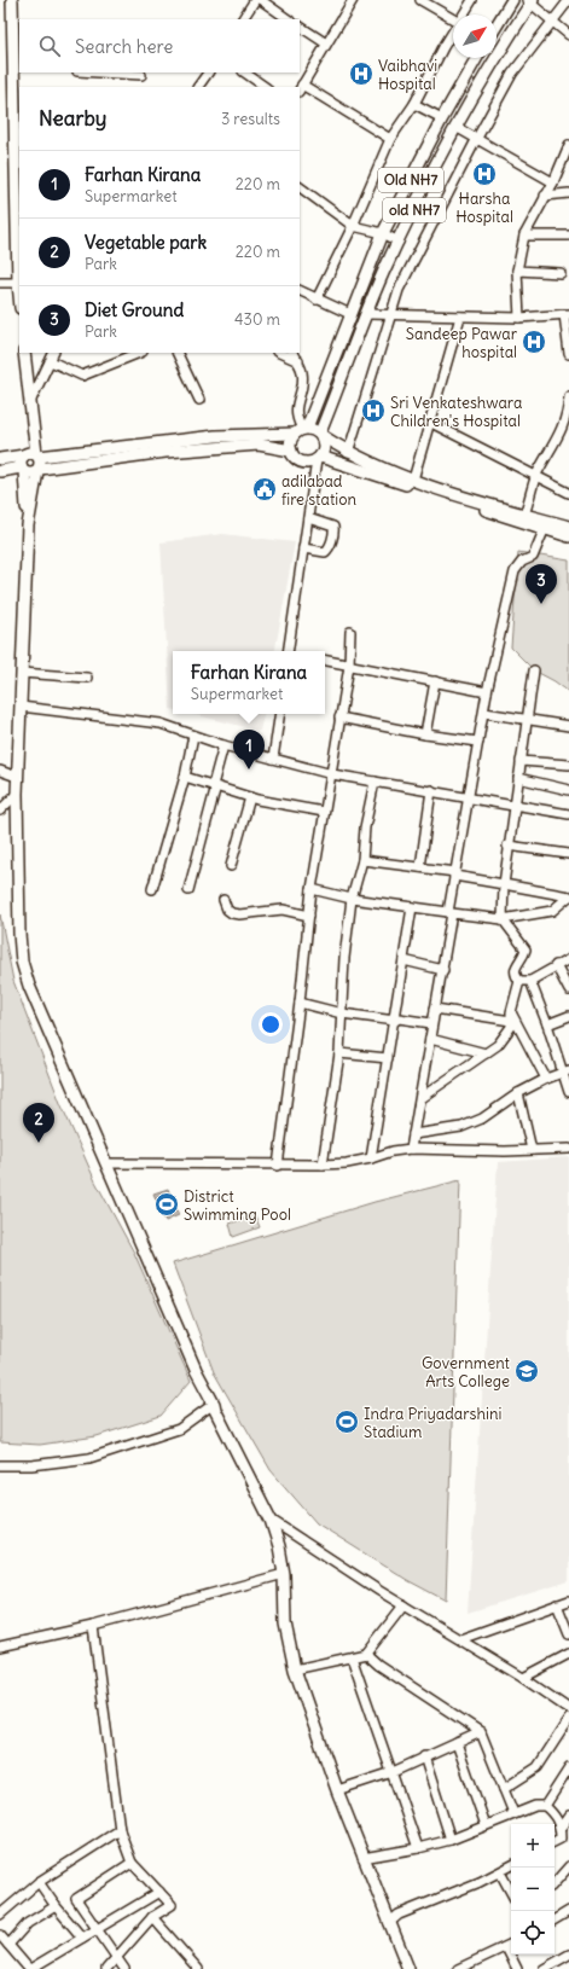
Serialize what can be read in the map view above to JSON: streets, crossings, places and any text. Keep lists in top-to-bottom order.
{
  "streets": {
    "main road": ["Old NH7", "old NH7"]
  },
  "crossings": [
    ["Old NH7", "old NH7"]
  ],
  "places": {
    "hospital": [
      "Vaibhavi Hospital",
      "Harsha Hospital",
      "Sandeep Pawar hospital",
      "Sri Venkateshwara Children's Hospital"
    ],
    "public building": ["adilabad fire station"],
    "sports": ["District Swimming Pool", "Indra Priyadarshini Stadium"],
    "school or university": ["Government Arts College"]
  },
  "north": "top right",
  "page": {
    "search": "Search here",
    "heading": ["Nearby", "3 results"],
    "list": [
      {
        "mark": "1",
        "name": "Farhan Kirana",
        "note": "Supermarket",
        "value": "220 m"
      },
      {
        "mark": "2",
        "name": "Vegetable park",
        "note": "Park",
        "value": "220 m"
      },
      {
        "mark": "3",
        "name": "Diet Ground",
        "note": "Park",
        "value": "430 m"
      }
    ],
    "pins": ["3", "1", "2"],
    "popup": ["Farhan Kirana", "Supermarket"],
    "map_buttons": ["+", "−"]
  }
}
